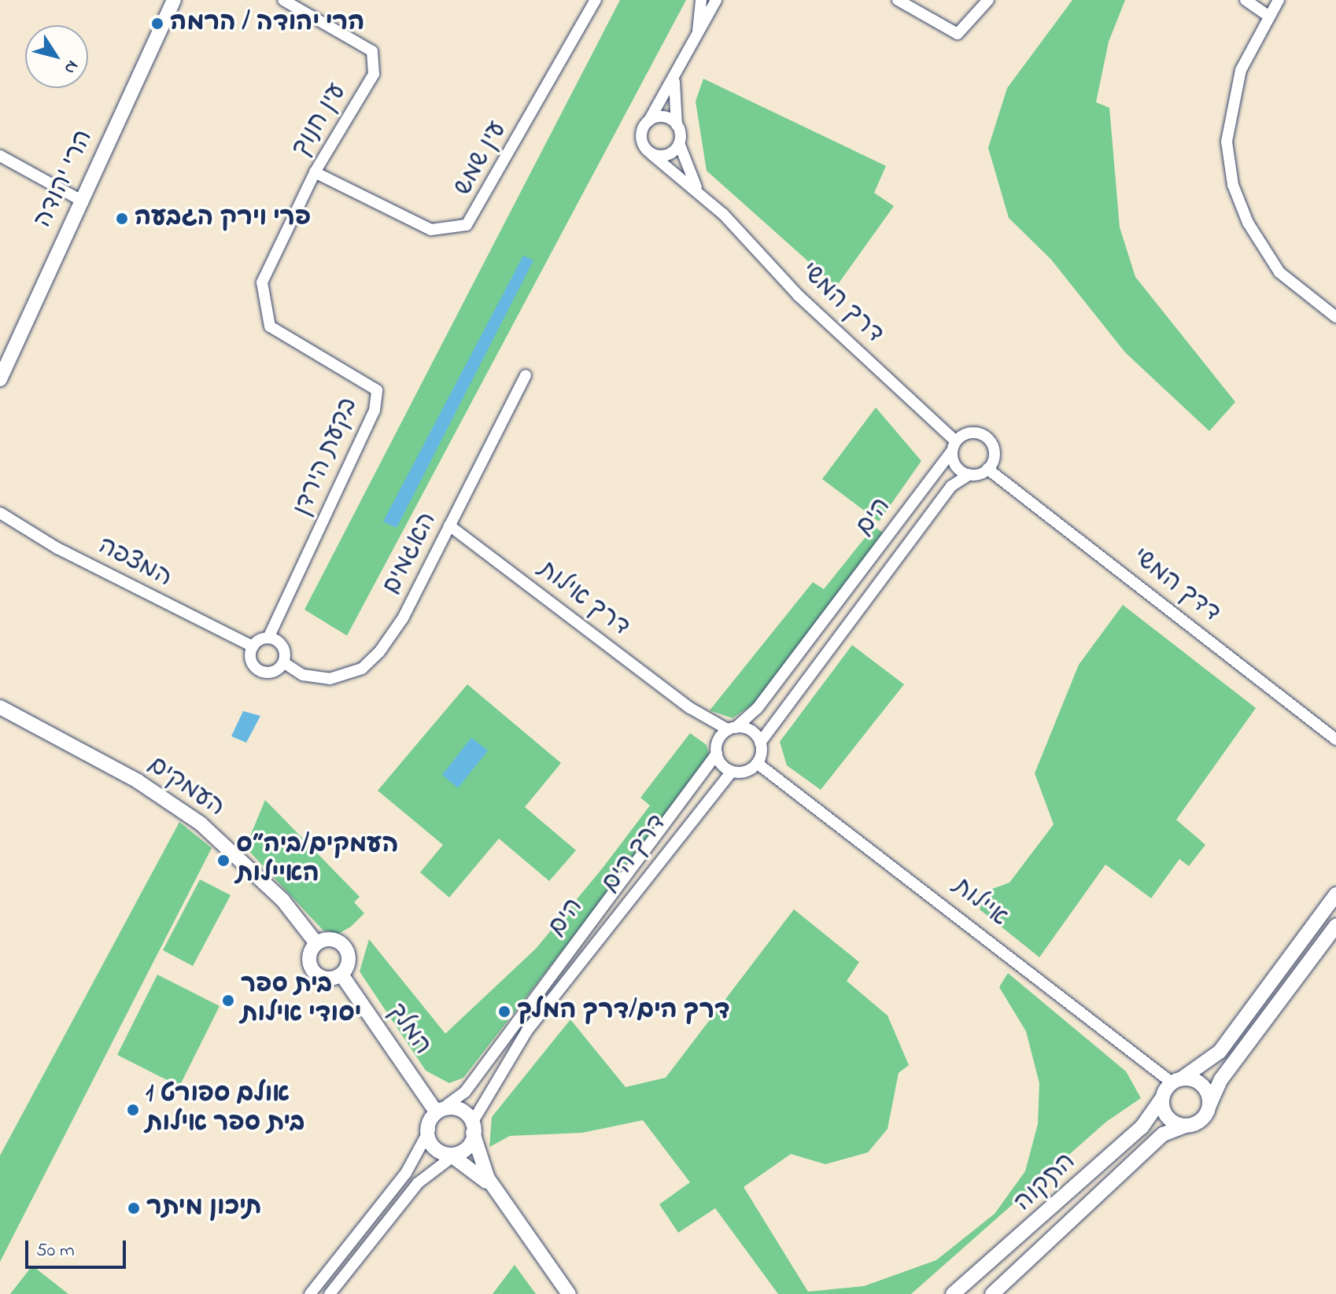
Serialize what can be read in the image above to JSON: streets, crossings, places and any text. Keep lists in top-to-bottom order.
{
  "streets": {
    "street": [
      "עין חנוך",
      "עין שמש",
      "הרי יהודה",
      "דרך המשי",
      "בקעת הירדן",
      "הים",
      "האגמים",
      "המצפה",
      "דדך המשי",
      "דרך אילות",
      "העמקים",
      "דרך הים",
      "איילות",
      "המלך",
      "התקוה"
    ]
  },
  "crossings": [
    ["עין חנוך", "עין שמש"],
    ["עין חנוך", "בקעת הירדן"],
    ["דרך המשי", "הים"],
    ["דרך המשי", "דדך המשי"],
    ["בקעת הירדן", "האגמים"],
    ["בקעת הירדן", "המצפה"],
    ["הים", "דדך המשי"],
    ["הים", "דרך הים"],
    ["הים", "איילות"],
    ["הים", "המלך"],
    ["האגמים", "המצפה"],
    ["האגמים", "דרך אילות"],
    ["העמקים", "המלך"],
    ["דרך הים", "איילות"],
    ["דרך הים", "המלך"],
    ["איילות", "התקוה"]
  ],
  "places": [
    "הרי יהודה / הרמה",
    "פרי וירק הגבעה",
    "העמקים/ביה״ס האיילות",
    "בית ספר יסודי אילות",
    "דרך הים/דרך המלך",
    "אולם ספורט 1 בית ספר אילות",
    "תיכון מיתר"
  ],
  "scale_bar": "50 m",
  "north": "bottom right"
}
